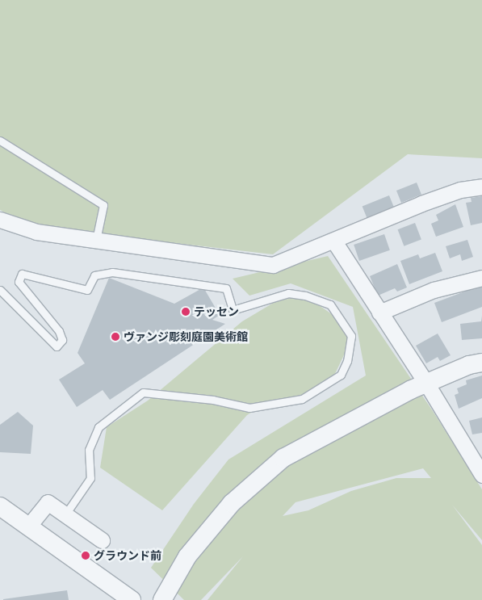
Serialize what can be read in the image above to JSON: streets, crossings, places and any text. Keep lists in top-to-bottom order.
{
  "places": ["テッセン", "ヴァンジ彫刻庭園美術館", "グラウンド前"]
}
